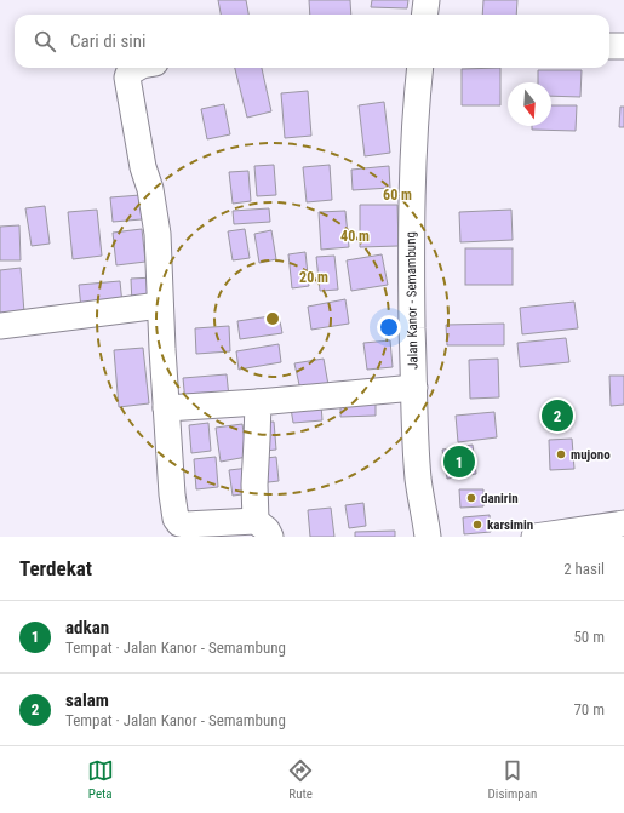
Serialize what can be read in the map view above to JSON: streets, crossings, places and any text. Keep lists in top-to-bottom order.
{
  "streets": {
    "street": ["Jalan Kanor - Semambung"]
  },
  "places": ["mujono", "danirin", "karsimin"],
  "north": "bottom",
  "page": {
    "search": "Cari di sini",
    "pins": ["2", "1"],
    "heading": ["Terdekat", "2 hasil"],
    "list": [
      {
        "mark": "1",
        "name": "adkan",
        "note": "Tempat · Jalan Kanor - Semambung",
        "value": "50 m"
      },
      {
        "mark": "2",
        "name": "salam",
        "note": "Tempat · Jalan Kanor - Semambung",
        "value": "70 m"
      }
    ],
    "nav": ["Peta", "Rute", "Disimpan"]
  },
  "rings": ["60 m", "40 m", "20 m"]
}
